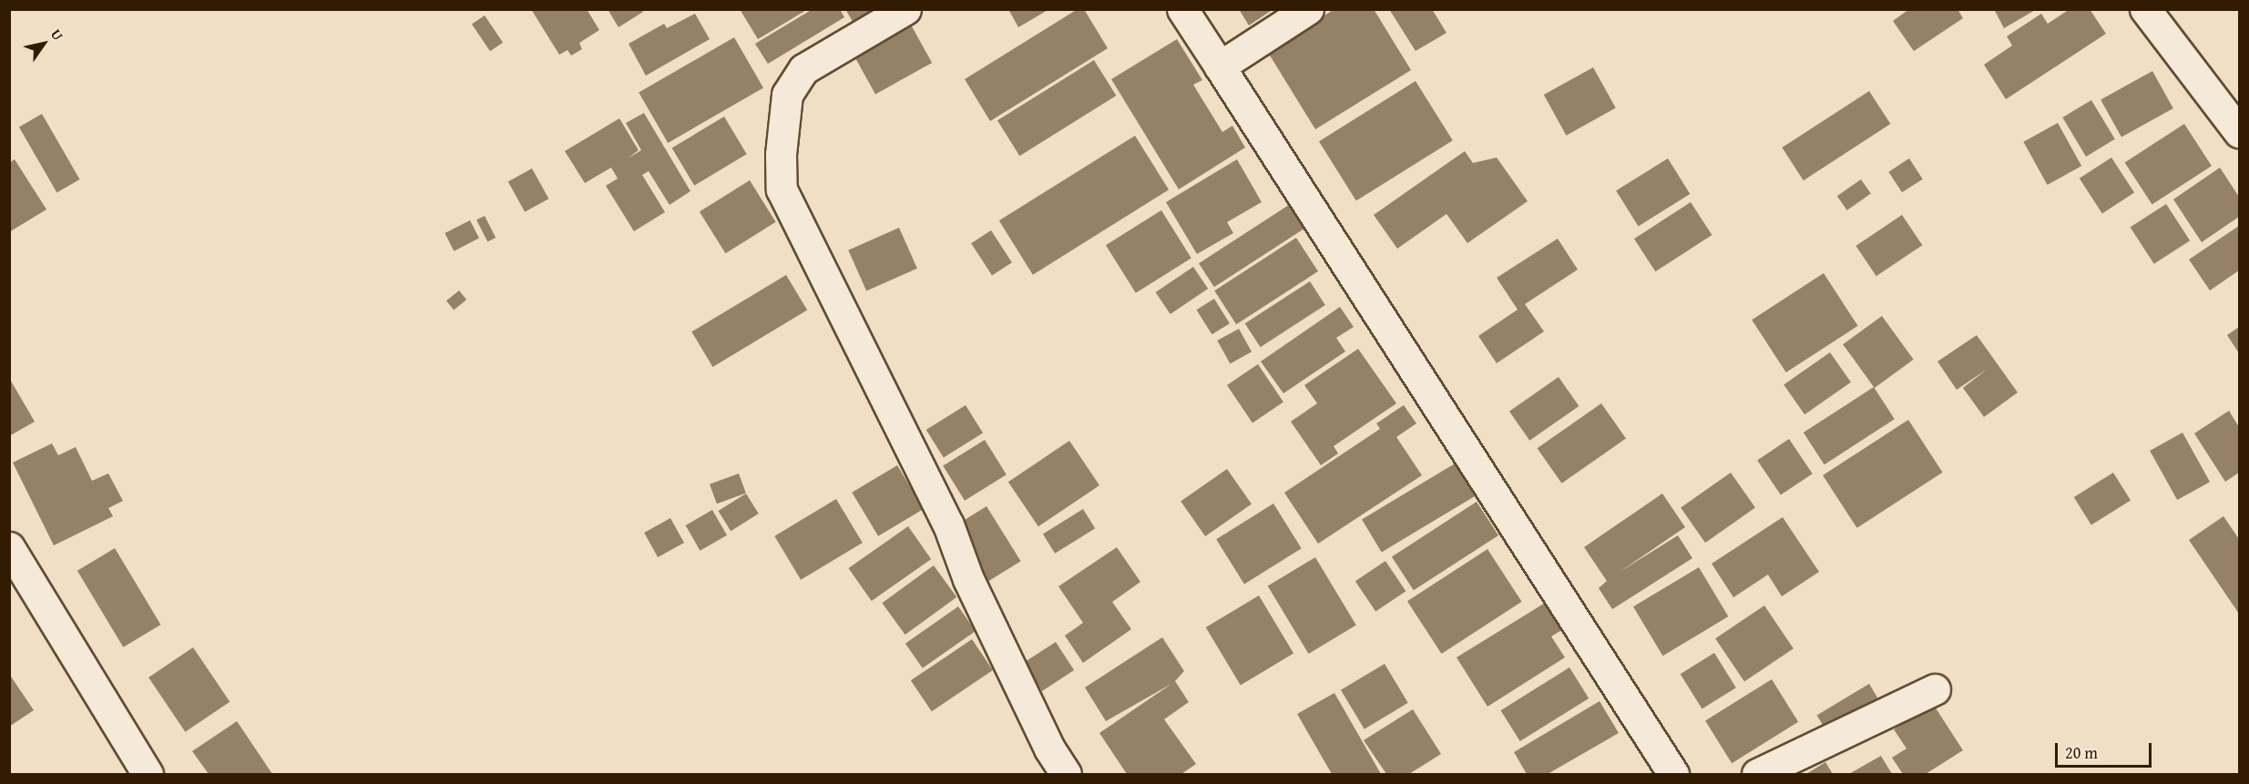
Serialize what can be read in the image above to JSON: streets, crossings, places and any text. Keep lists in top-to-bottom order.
{
  "scale_bar": "20 m",
  "north": "top right"
}
